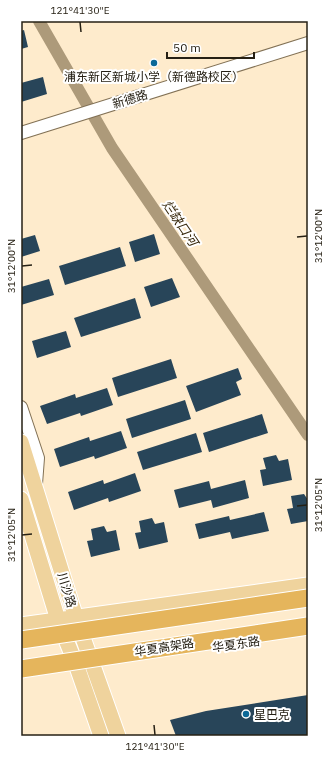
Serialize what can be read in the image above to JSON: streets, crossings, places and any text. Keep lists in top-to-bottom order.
{
  "streets": {
    "highway": ["华夏高架路"],
    "main road": ["川沙路", "华夏东路"],
    "street": ["新德路"]
  },
  "crossings": [
    ["川沙路", "华夏东路"]
  ],
  "water": ["烂缺口河"],
  "places": ["浦东新区新城小学（新德路校区）", "星巴克"],
  "scale_bar": "50 m",
  "coordinates": ["121°41'30\"E", "31°12'00\"N", "31°12'05\"N"]
}
